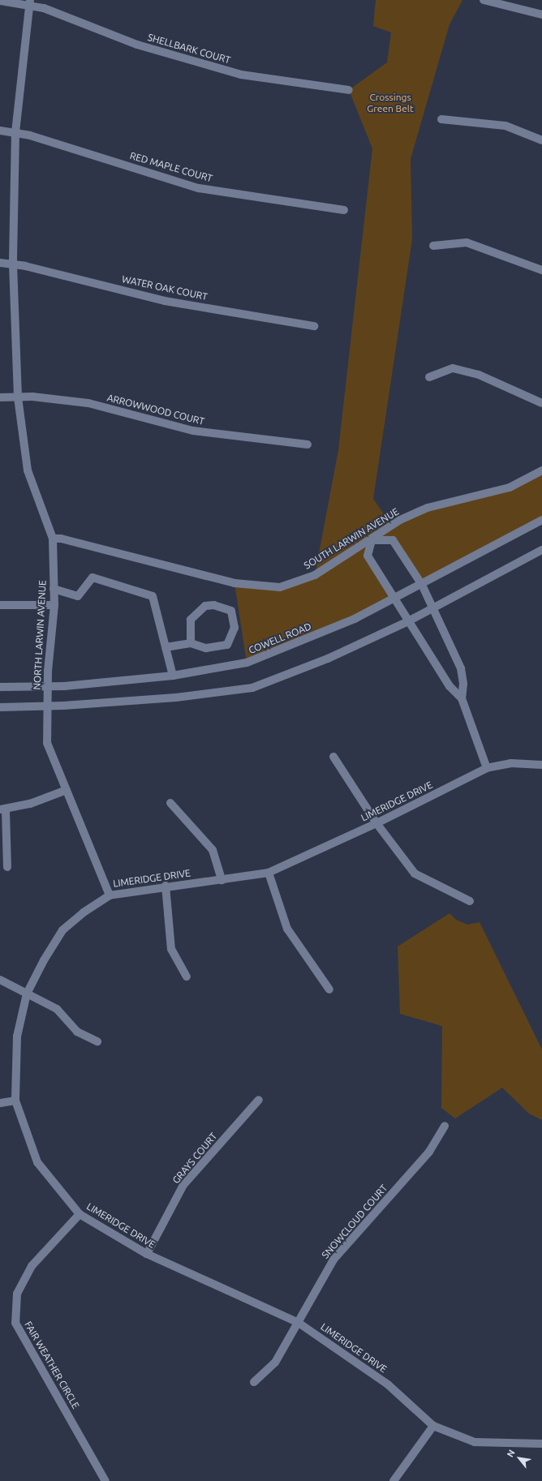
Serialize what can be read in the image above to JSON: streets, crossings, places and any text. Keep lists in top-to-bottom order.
{
  "streets": {
    "street": [
      "SHELLBARK COURT",
      "RED MAPLE COURT",
      "WATER OAK COURT",
      "ARROWWOOD COURT",
      "SOUTH LARWIN AVENUE",
      "NORTH LARWIN AVENUE",
      "COWELL ROAD",
      "LIMERIDGE DRIVE",
      "GRAYS COURT",
      "SNOWCLOUD COURT",
      "FAIR WEATHER CIRCLE"
    ]
  },
  "crossings": [
    ["SHELLBARK COURT", "NORTH LARWIN AVENUE"],
    ["RED MAPLE COURT", "NORTH LARWIN AVENUE"],
    ["WATER OAK COURT", "NORTH LARWIN AVENUE"],
    ["ARROWWOOD COURT", "NORTH LARWIN AVENUE"],
    ["SOUTH LARWIN AVENUE", "NORTH LARWIN AVENUE"],
    ["NORTH LARWIN AVENUE", "COWELL ROAD"],
    ["NORTH LARWIN AVENUE", "LIMERIDGE DRIVE"],
    ["LIMERIDGE DRIVE", "GRAYS COURT"],
    ["LIMERIDGE DRIVE", "SNOWCLOUD COURT"],
    ["LIMERIDGE DRIVE", "FAIR WEATHER CIRCLE"]
  ],
  "parks": ["Crossings Green Belt"],
  "north": "top left"
}
